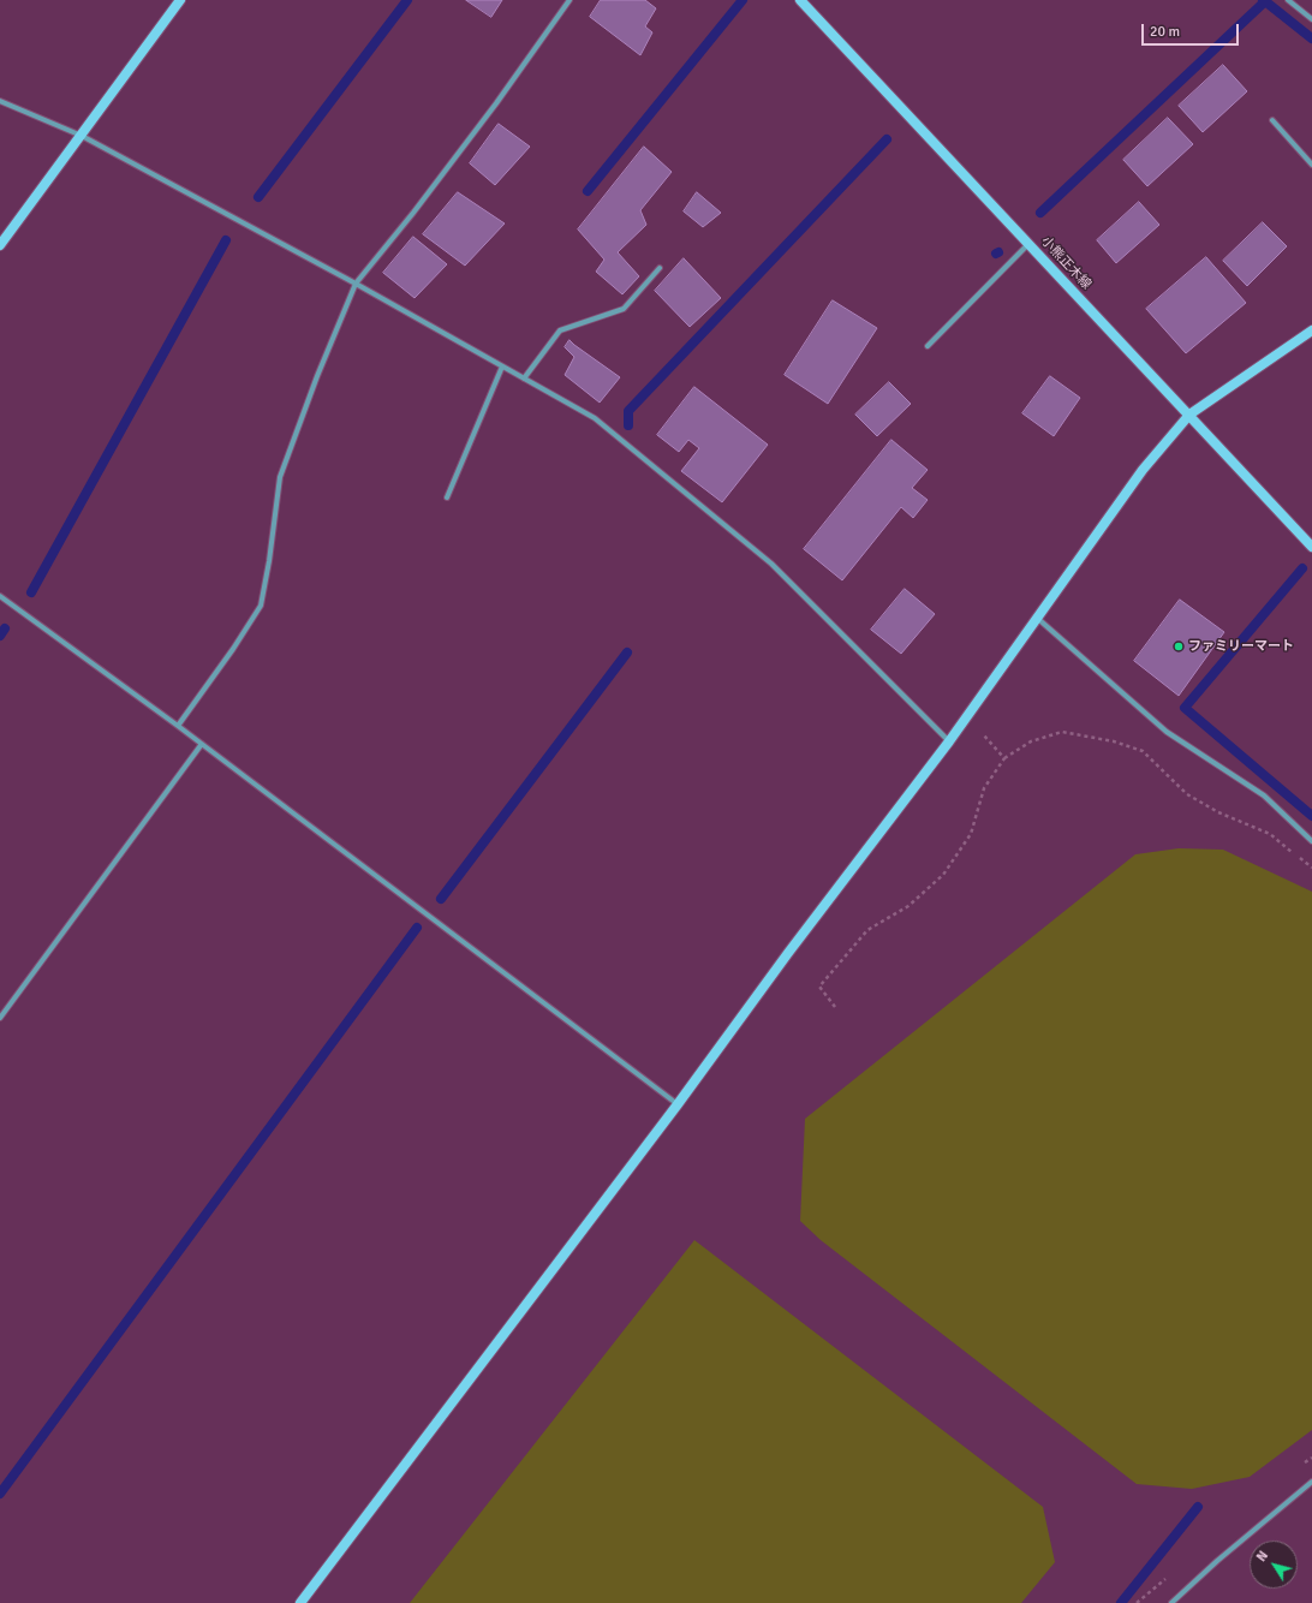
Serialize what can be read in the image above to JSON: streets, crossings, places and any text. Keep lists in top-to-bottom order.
{
  "streets": {
    "street": ["小熊正木線"]
  },
  "places": ["ファミリーマート"],
  "scale_bar": "20 m",
  "north": "top left"
}
